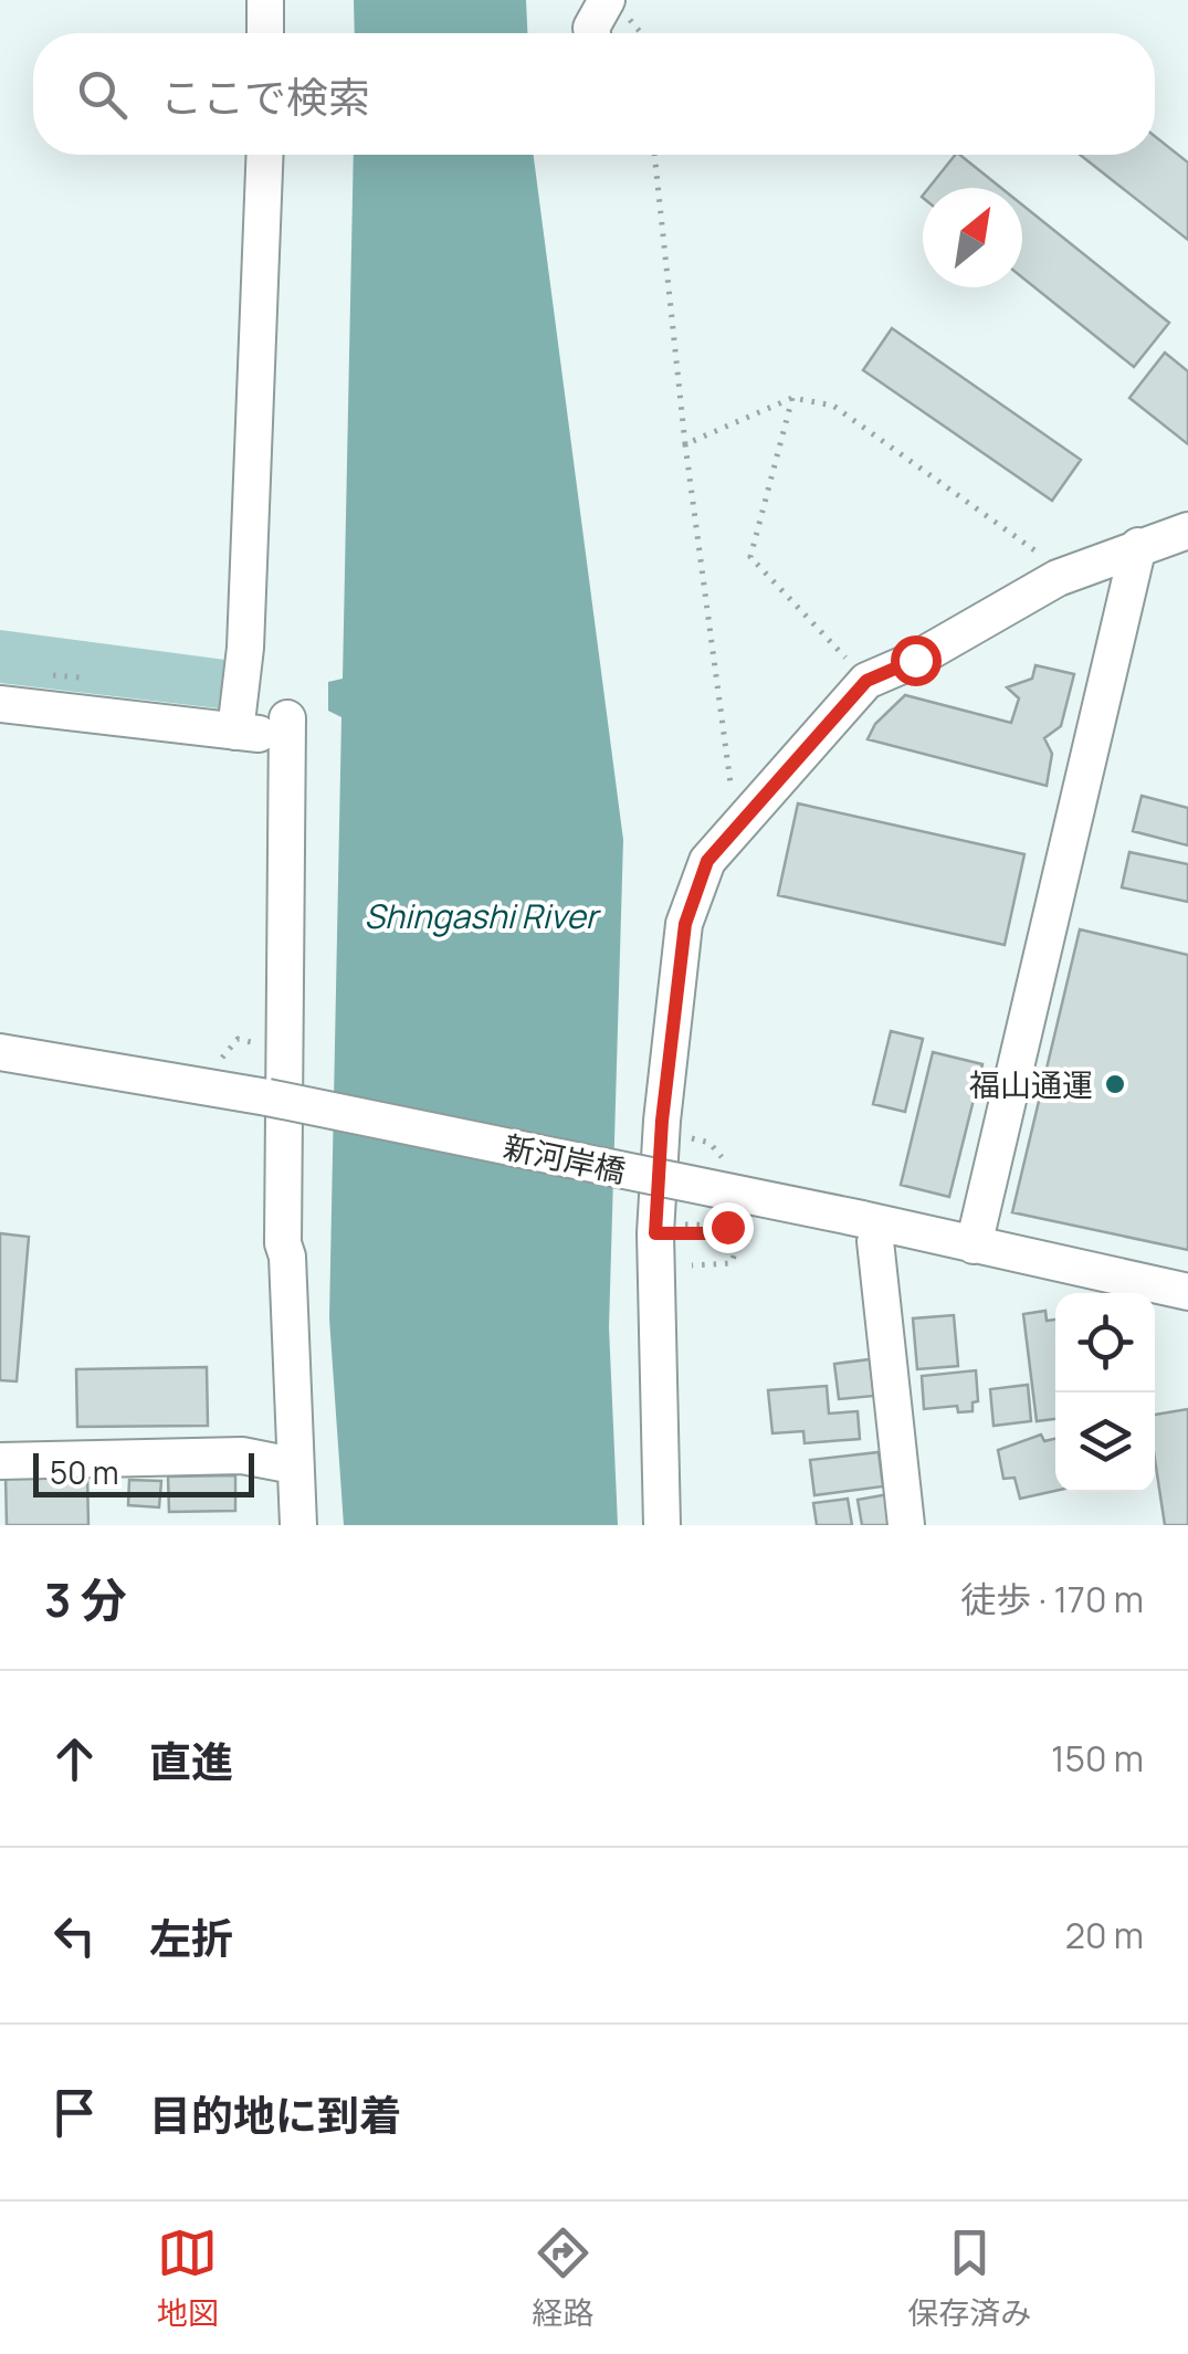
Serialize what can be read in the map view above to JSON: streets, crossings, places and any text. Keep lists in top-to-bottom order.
{
  "streets": {
    "street": ["新河岸橋"]
  },
  "water": ["Shingashi River"],
  "places": ["福山通運"],
  "scale_bar": "50 m",
  "north": "top right",
  "page": {
    "search": "ここで検索",
    "scale": "50 m",
    "heading": ["3 分", "徒歩 · 170 m"],
    "list": [
      ["直進", "150 m"],
      ["左折", "20 m"],
      "目的地に到着"
    ],
    "nav": ["地図", "経路", "保存済み"]
  }
}
